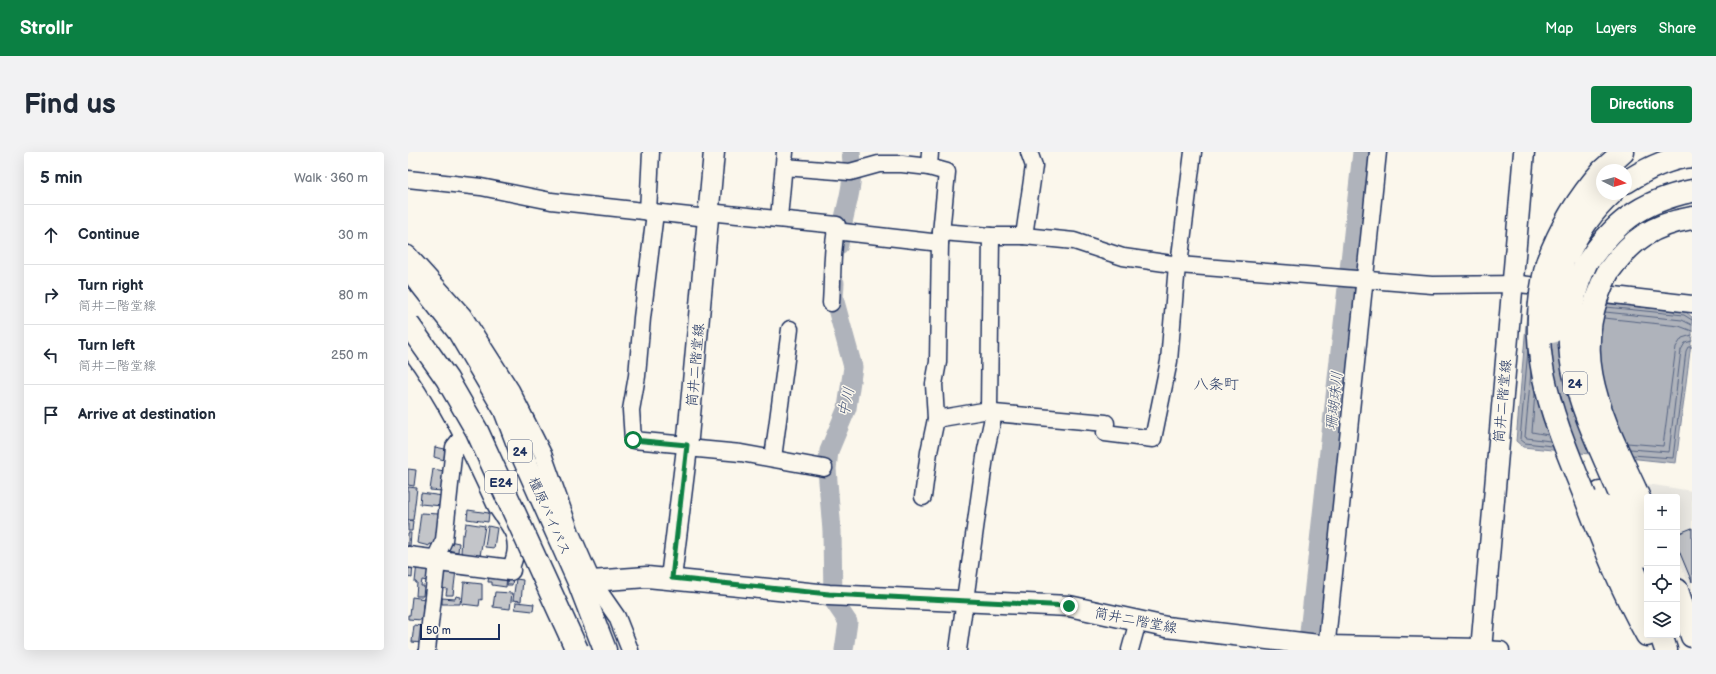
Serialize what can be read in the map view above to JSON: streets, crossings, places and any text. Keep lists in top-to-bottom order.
{
  "streets": {
    "highway": ["24", "E24", "橿原バイパス"],
    "main road": ["筒井二階堂線"]
  },
  "crossings": [
    ["E24", "橿原バイパス"]
  ],
  "districts": ["八条町"],
  "water": ["珊瑚珠川", "中川"],
  "scale_bar": "50 m",
  "north": "right",
  "page": {
    "header": "Strollr",
    "nav": ["Map", "Layers", "Share"],
    "buttons": "Directions",
    "title": "Find us",
    "heading": ["5 min", "Walk · 360 m"],
    "list": [
      ["Continue", "30 m"],
      ["Turn right", "筒井二階堂線", "80 m"],
      ["Turn left", "筒井二階堂線", "250 m"],
      "Arrive at destination"
    ],
    "map_buttons": ["+", "−"],
    "scale": "50 m"
  }
}
